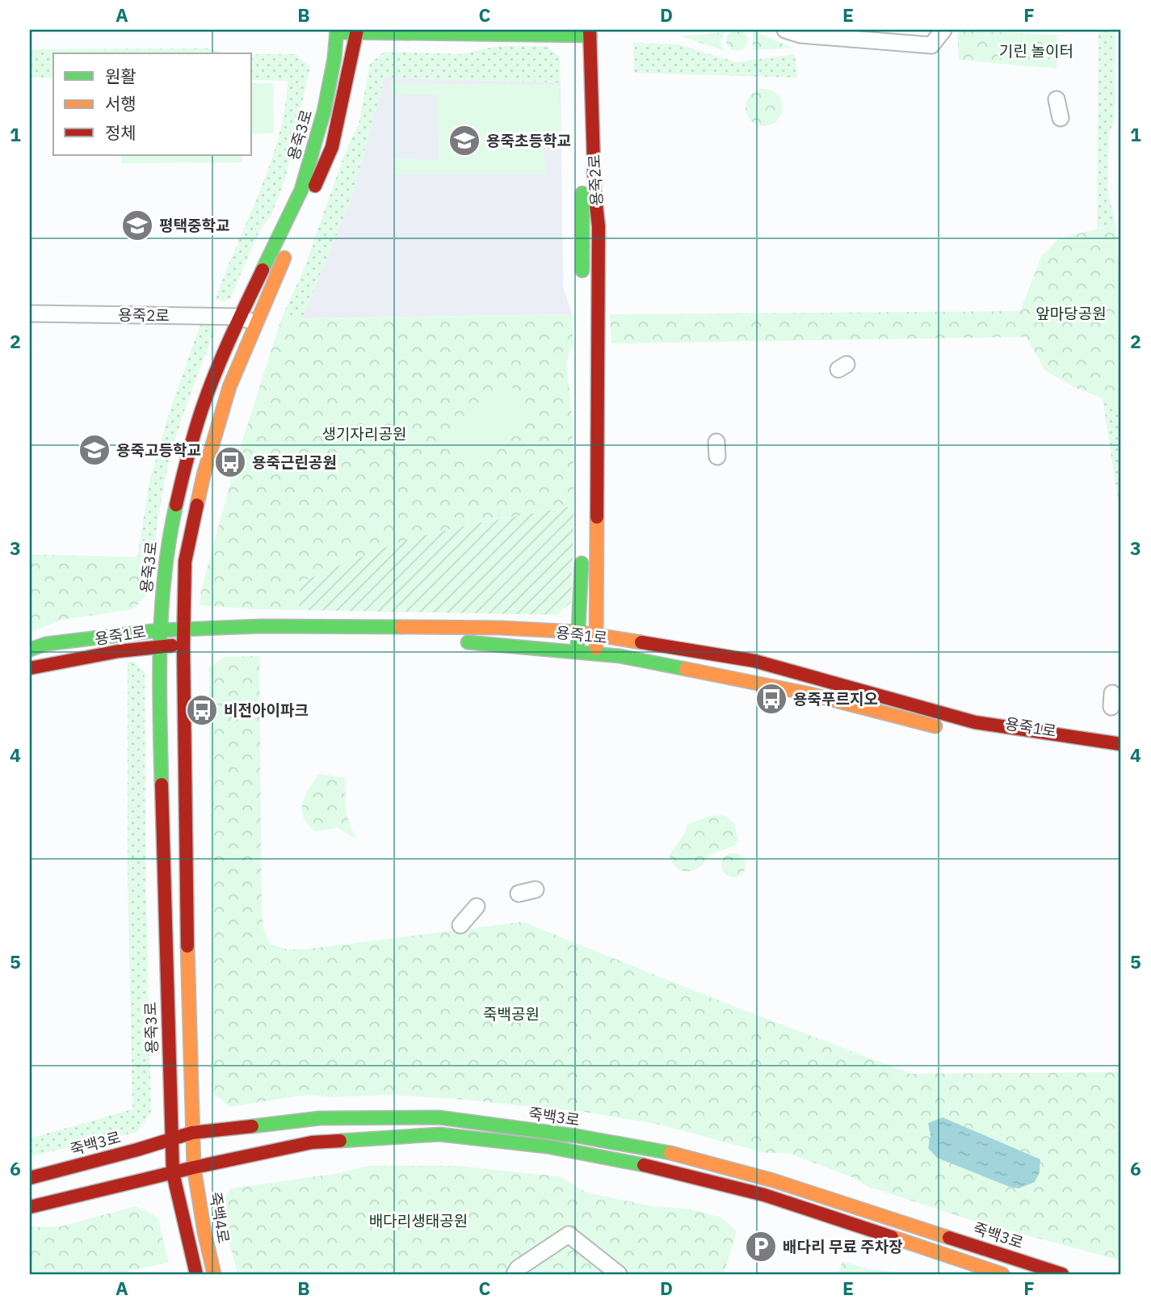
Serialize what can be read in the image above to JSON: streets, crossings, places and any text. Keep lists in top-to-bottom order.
{
  "streets": {
    "street": [
      "용죽3로",
      "용죽2로",
      "용죽1로",
      "죽백3로",
      "죽백4로"
    ]
  },
  "crossings": [
    ["용죽3로", "용죽2로"],
    ["용죽3로", "용죽1로"],
    ["용죽3로", "죽백3로"],
    ["용죽2로", "용죽1로"],
    ["용죽2로", "죽백4로"],
    ["용죽1로", "죽백4로"],
    ["죽백3로", "죽백4로"]
  ],
  "parks": [
    "기린 놀이터",
    "앞마당공원",
    "생기자리공원",
    "죽백공원",
    "배다리생태공원"
  ],
  "places": {
    "school or university": ["용죽초등학교", "평택중학교", "용죽고등학교"],
    "bus stop": ["용죽근린공원", "용죽푸르지오", "비전아이파크"],
    "parking": ["배다리 무료 주차장"]
  },
  "legend": ["원활", "서행", "정체"],
  "grid": {
    "columns": [
      "A",
      "B",
      "C",
      "D",
      "E",
      "F"
    ],
    "rows": [
      "1",
      "2",
      "3",
      "4",
      "5",
      "6"
    ]
  }
}
